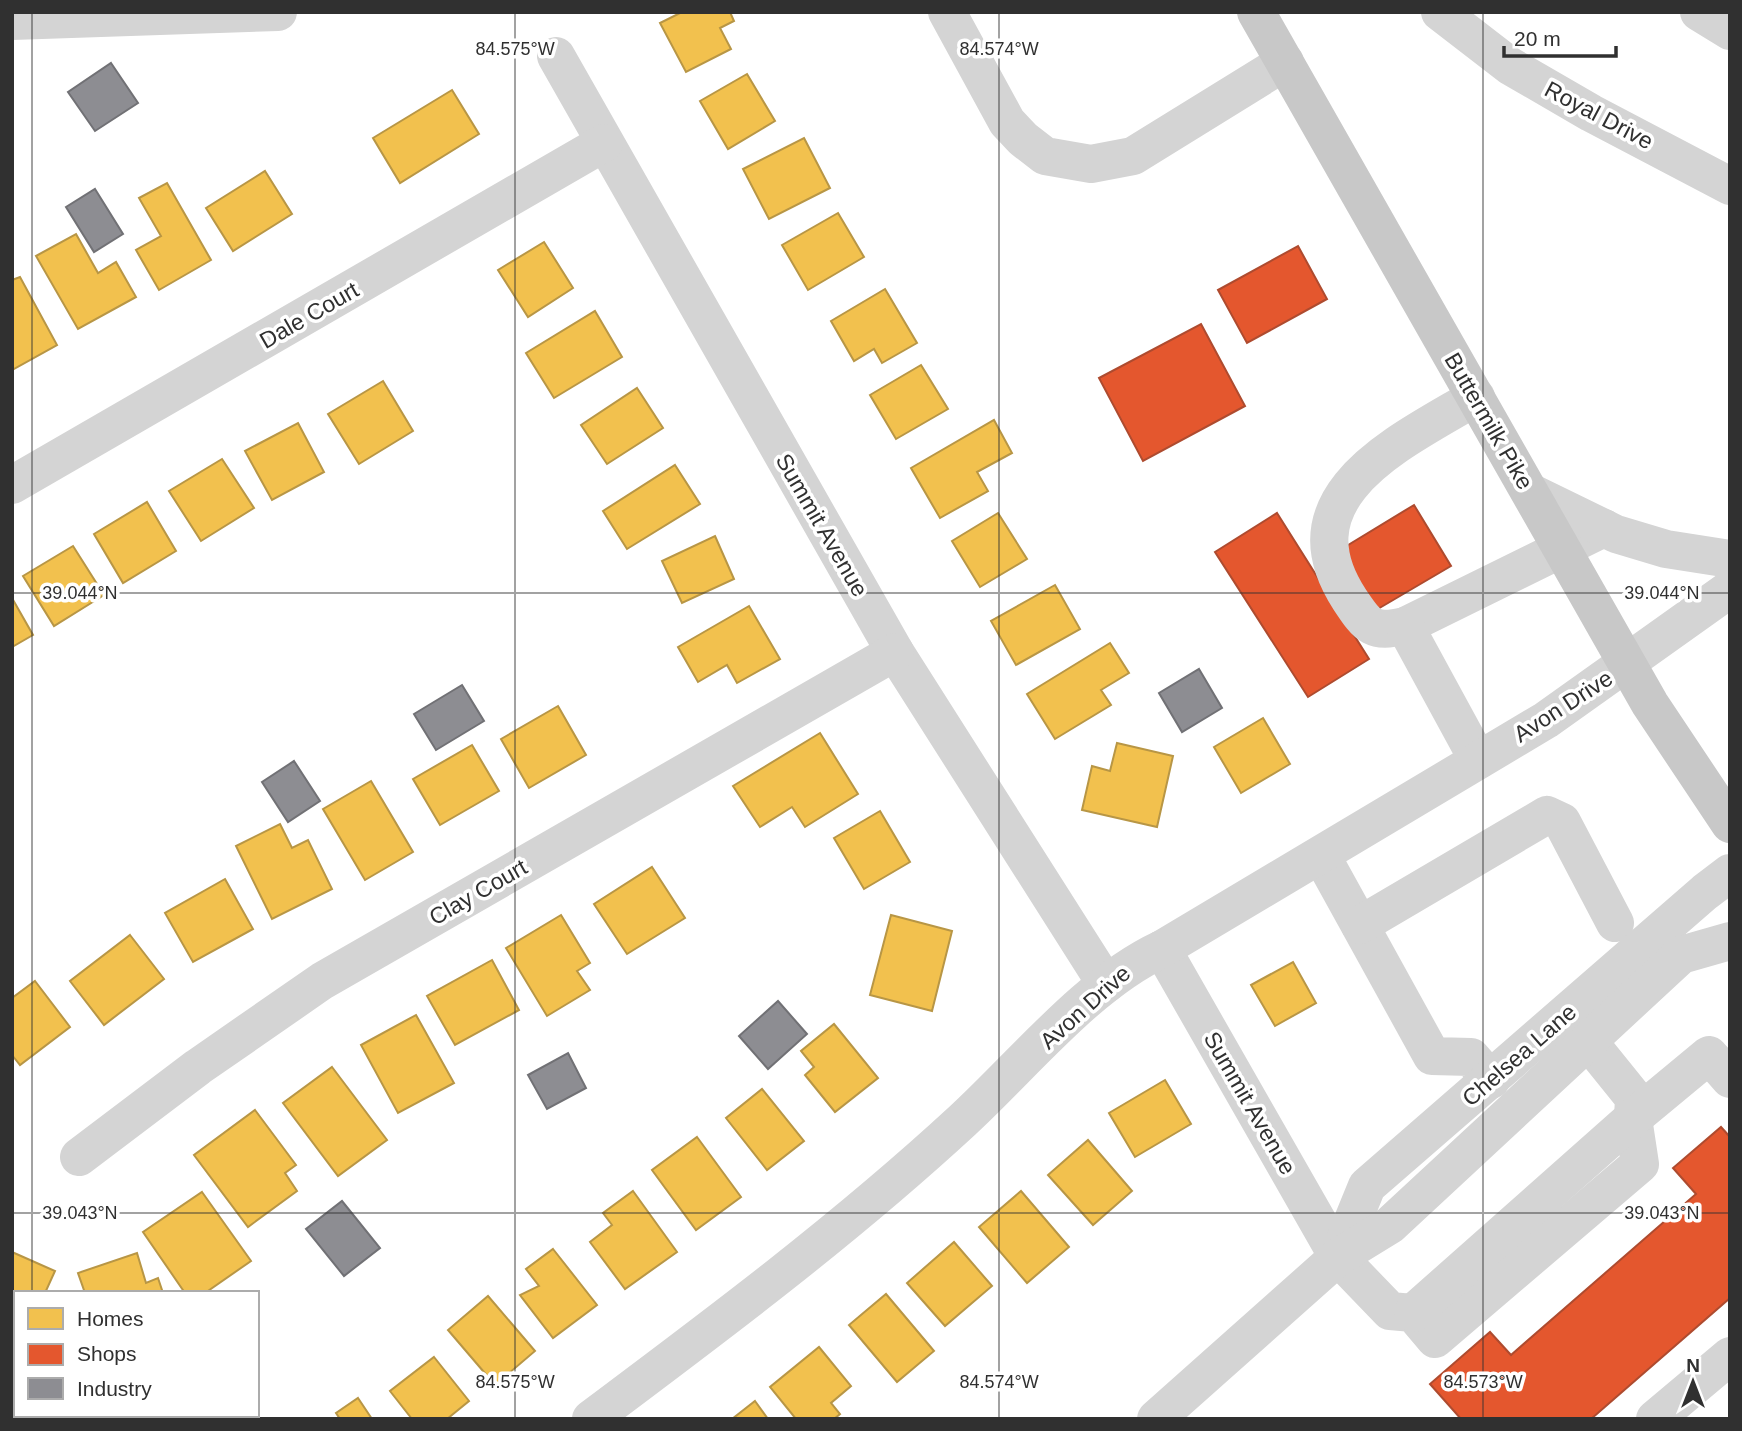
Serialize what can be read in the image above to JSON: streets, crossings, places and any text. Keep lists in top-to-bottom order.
{
  "streets": {
    "main road": ["Buttermilk Pike"],
    "street": [
      "Royal Drive",
      "Dale Court",
      "Summit Avenue",
      "Avon Drive",
      "Clay Court",
      "Chelsea Lane"
    ]
  },
  "crossings": [
    ["Dale Court", "Summit Avenue"],
    ["Buttermilk Pike", "Avon Drive"],
    ["Summit Avenue", "Avon Drive"],
    ["Summit Avenue", "Clay Court"],
    ["Summit Avenue", "Chelsea Lane"]
  ],
  "legend": ["Homes", "Shops", "Industry"],
  "scale_bar": "20 m",
  "north": "top",
  "coordinates": [
    "84.575°W",
    "84.574°W",
    "39.044°N",
    "39.043°N",
    "84.573°W"
  ]
}
